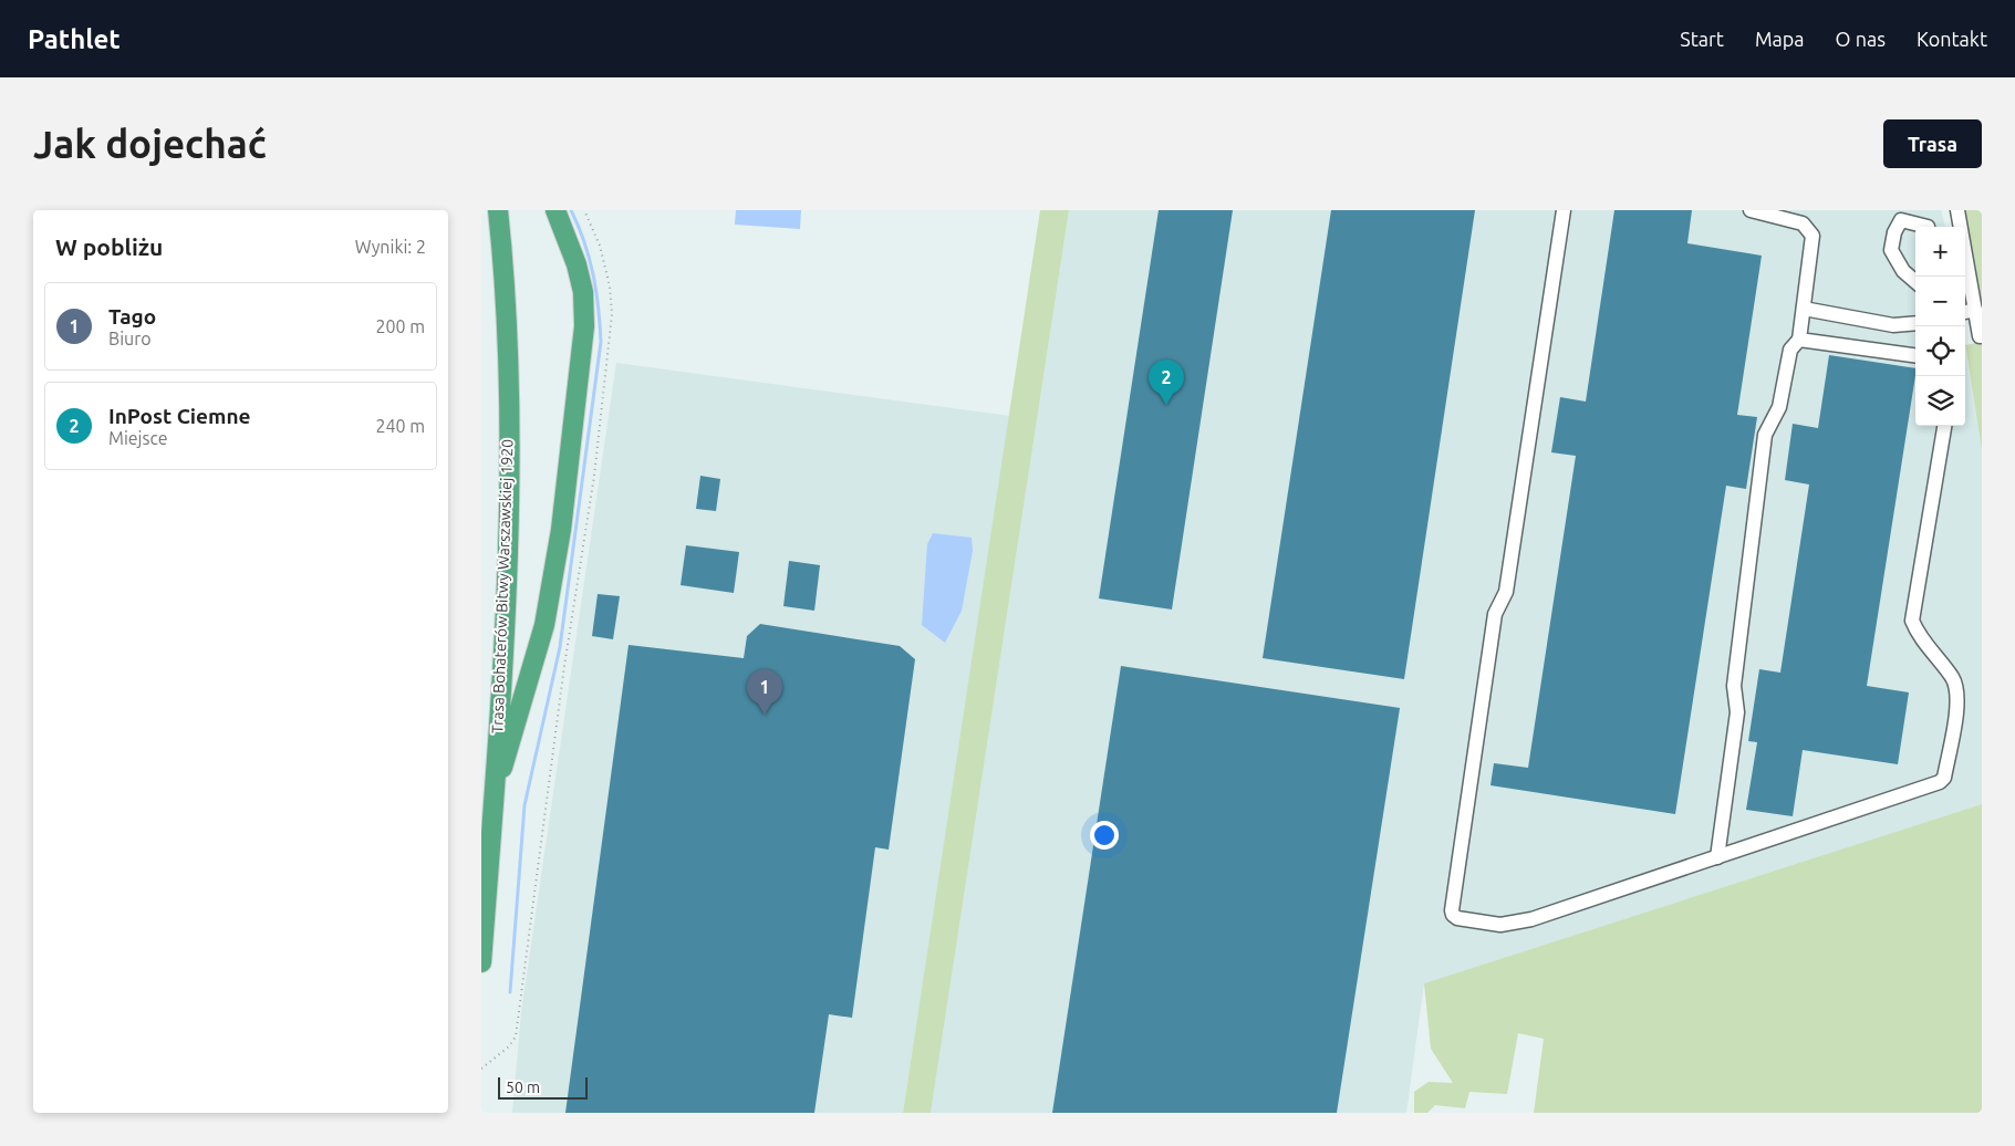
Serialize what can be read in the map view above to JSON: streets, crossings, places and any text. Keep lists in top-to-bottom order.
{
  "streets": {
    "highway": ["Trasa Bohaterów Bitwy Warszawskiej 1920"]
  },
  "scale_bar": "50 m",
  "page": {
    "header": "Pathlet",
    "nav": [
      "Start",
      "Mapa",
      "O nas",
      "Kontakt"
    ],
    "buttons": "Trasa",
    "title": "Jak dojechać",
    "heading": ["W pobliżu", "Wyniki: 2"],
    "map_buttons": ["+", "−"],
    "list": [
      {
        "mark": "1",
        "name": "Tago",
        "note": "Biuro",
        "value": "200 m"
      },
      {
        "mark": "2",
        "name": "InPost Ciemne",
        "note": "Miejsce",
        "value": "240 m"
      }
    ],
    "pins": ["2", "1"],
    "scale": "50 m"
  }
}
